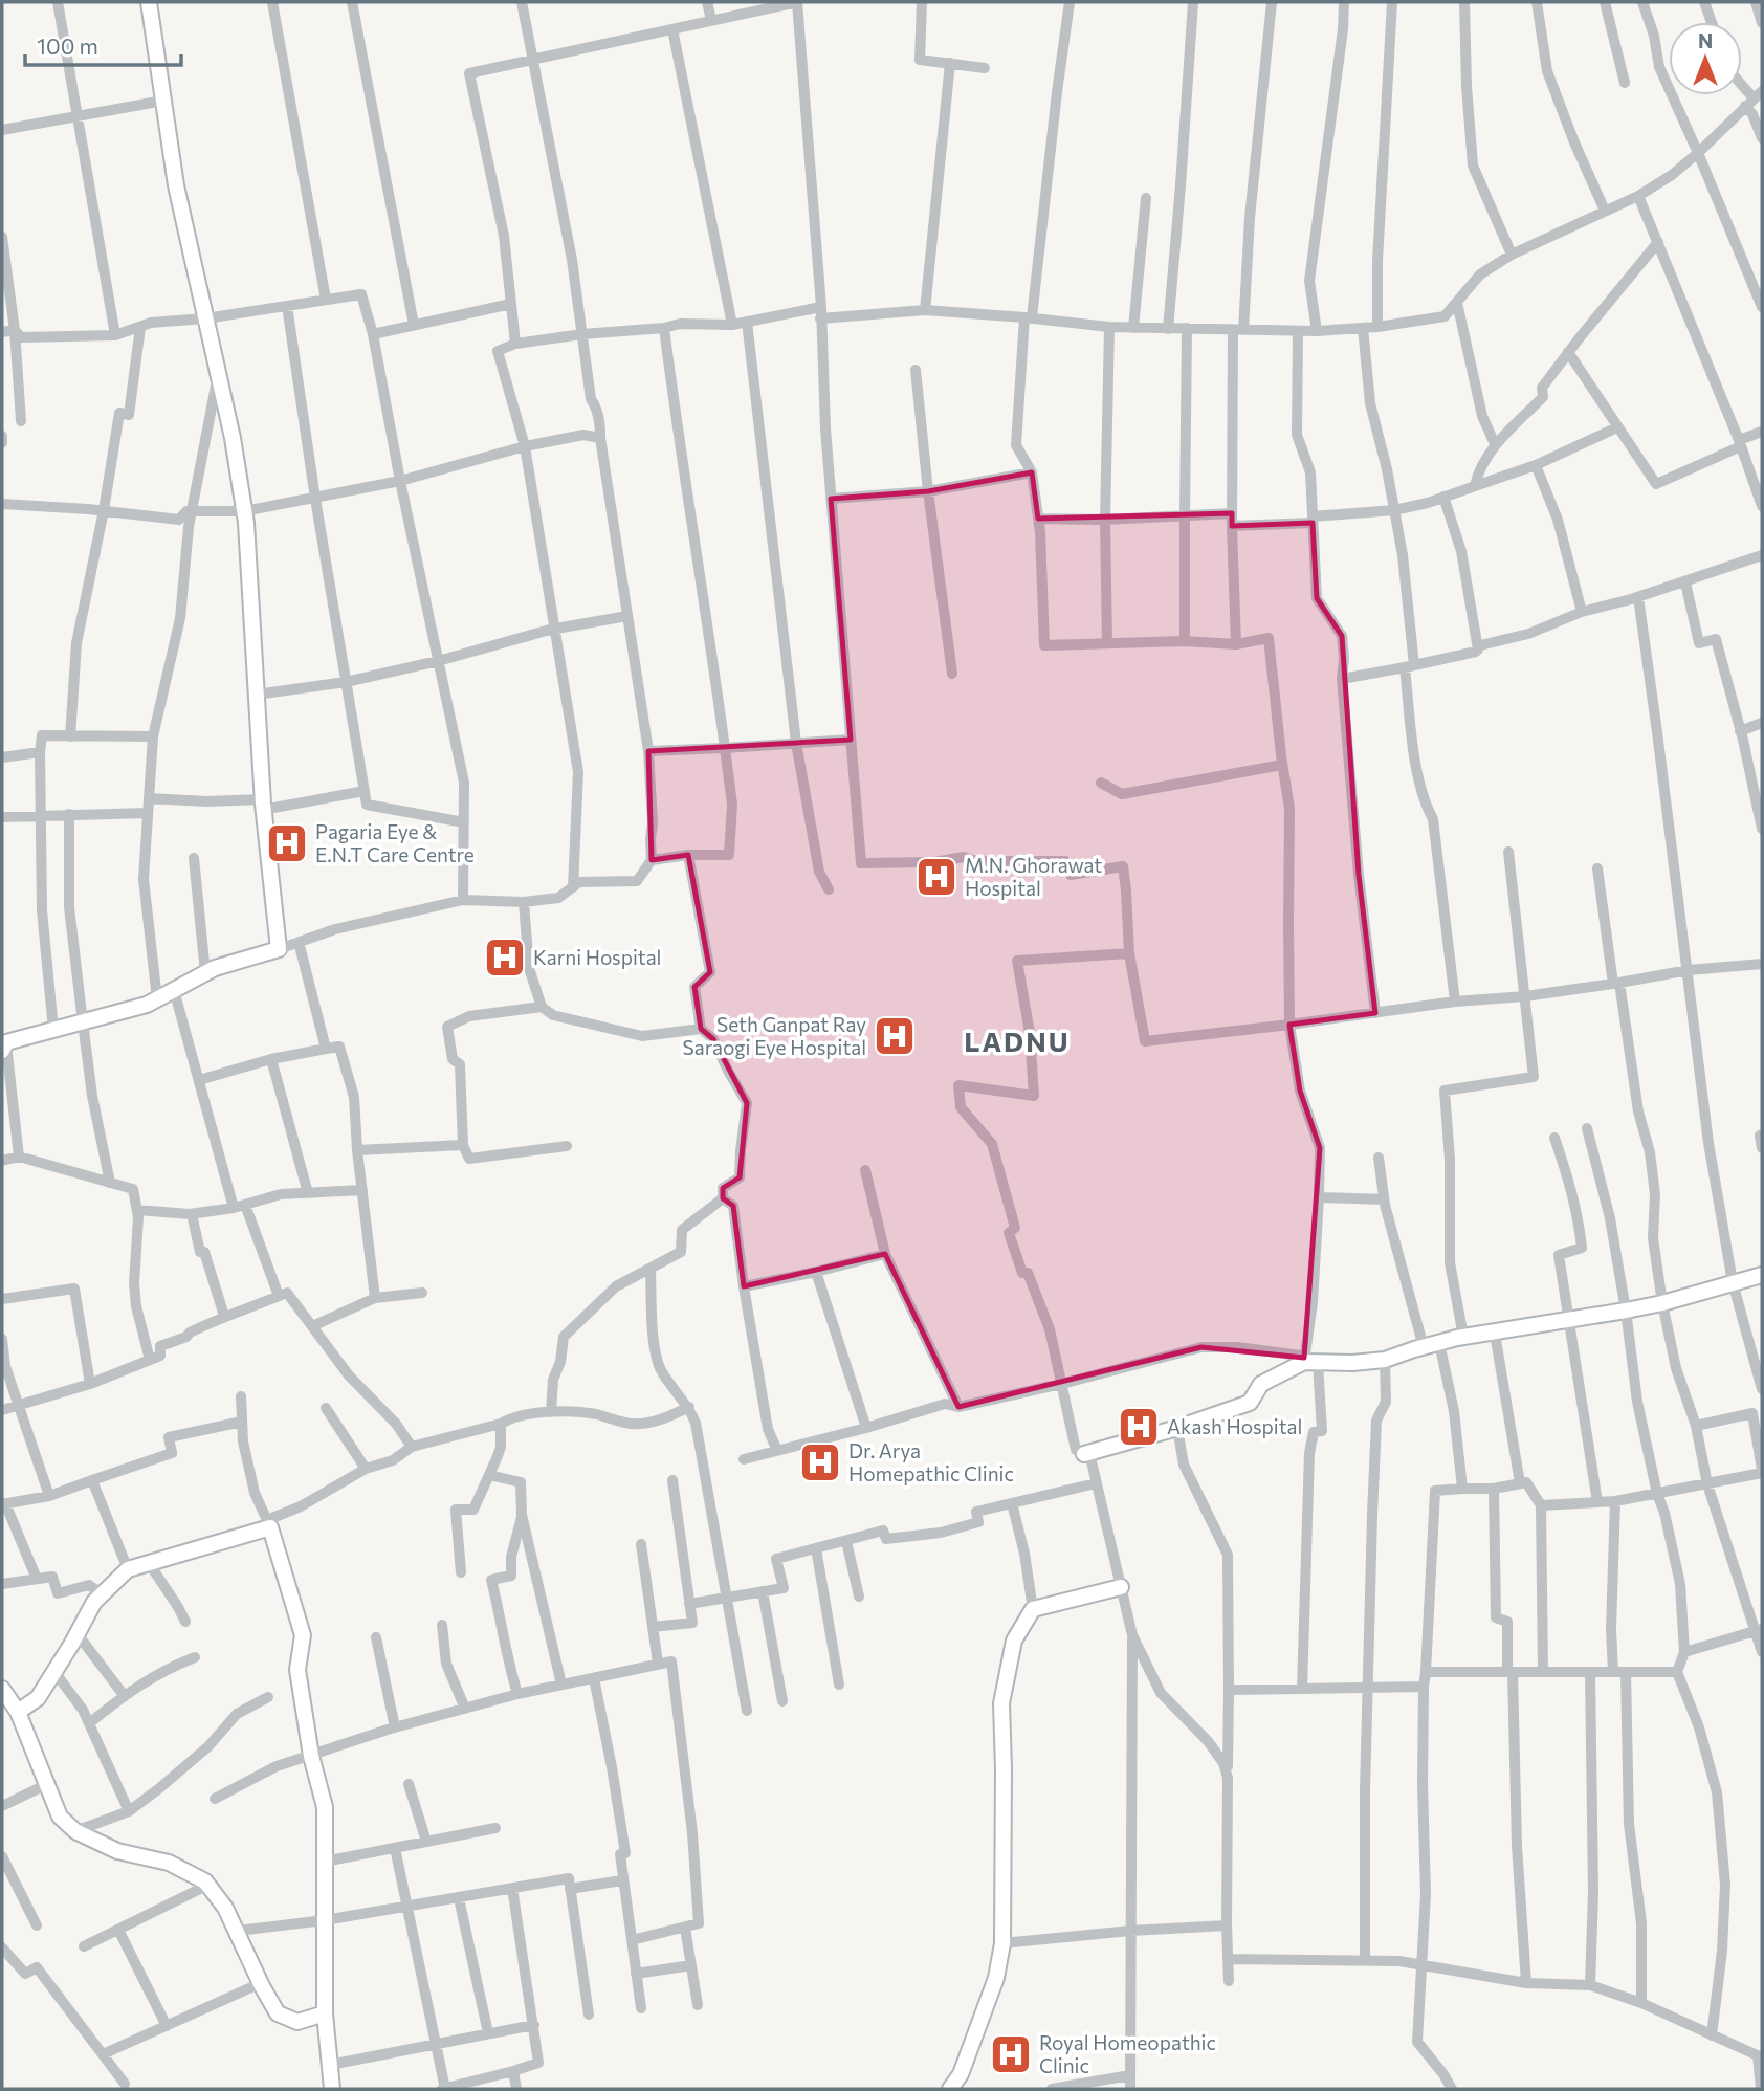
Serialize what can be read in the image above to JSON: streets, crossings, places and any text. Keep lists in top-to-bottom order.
{
  "districts": ["LADNU"],
  "places": {
    "hospital": [
      "Pagaria Eye & E.N.T Care Centre",
      "M.N. Ghorawat Hospital",
      "Karni Hospital",
      "Seth Ganpat Ray Saraogi Eye Hospital",
      "Akash Hospital",
      "Dr. Arya Homepathic Clinic",
      "Royal Homeopathic Clinic"
    ]
  },
  "scale_bar": "100 m",
  "north": "top"
}
